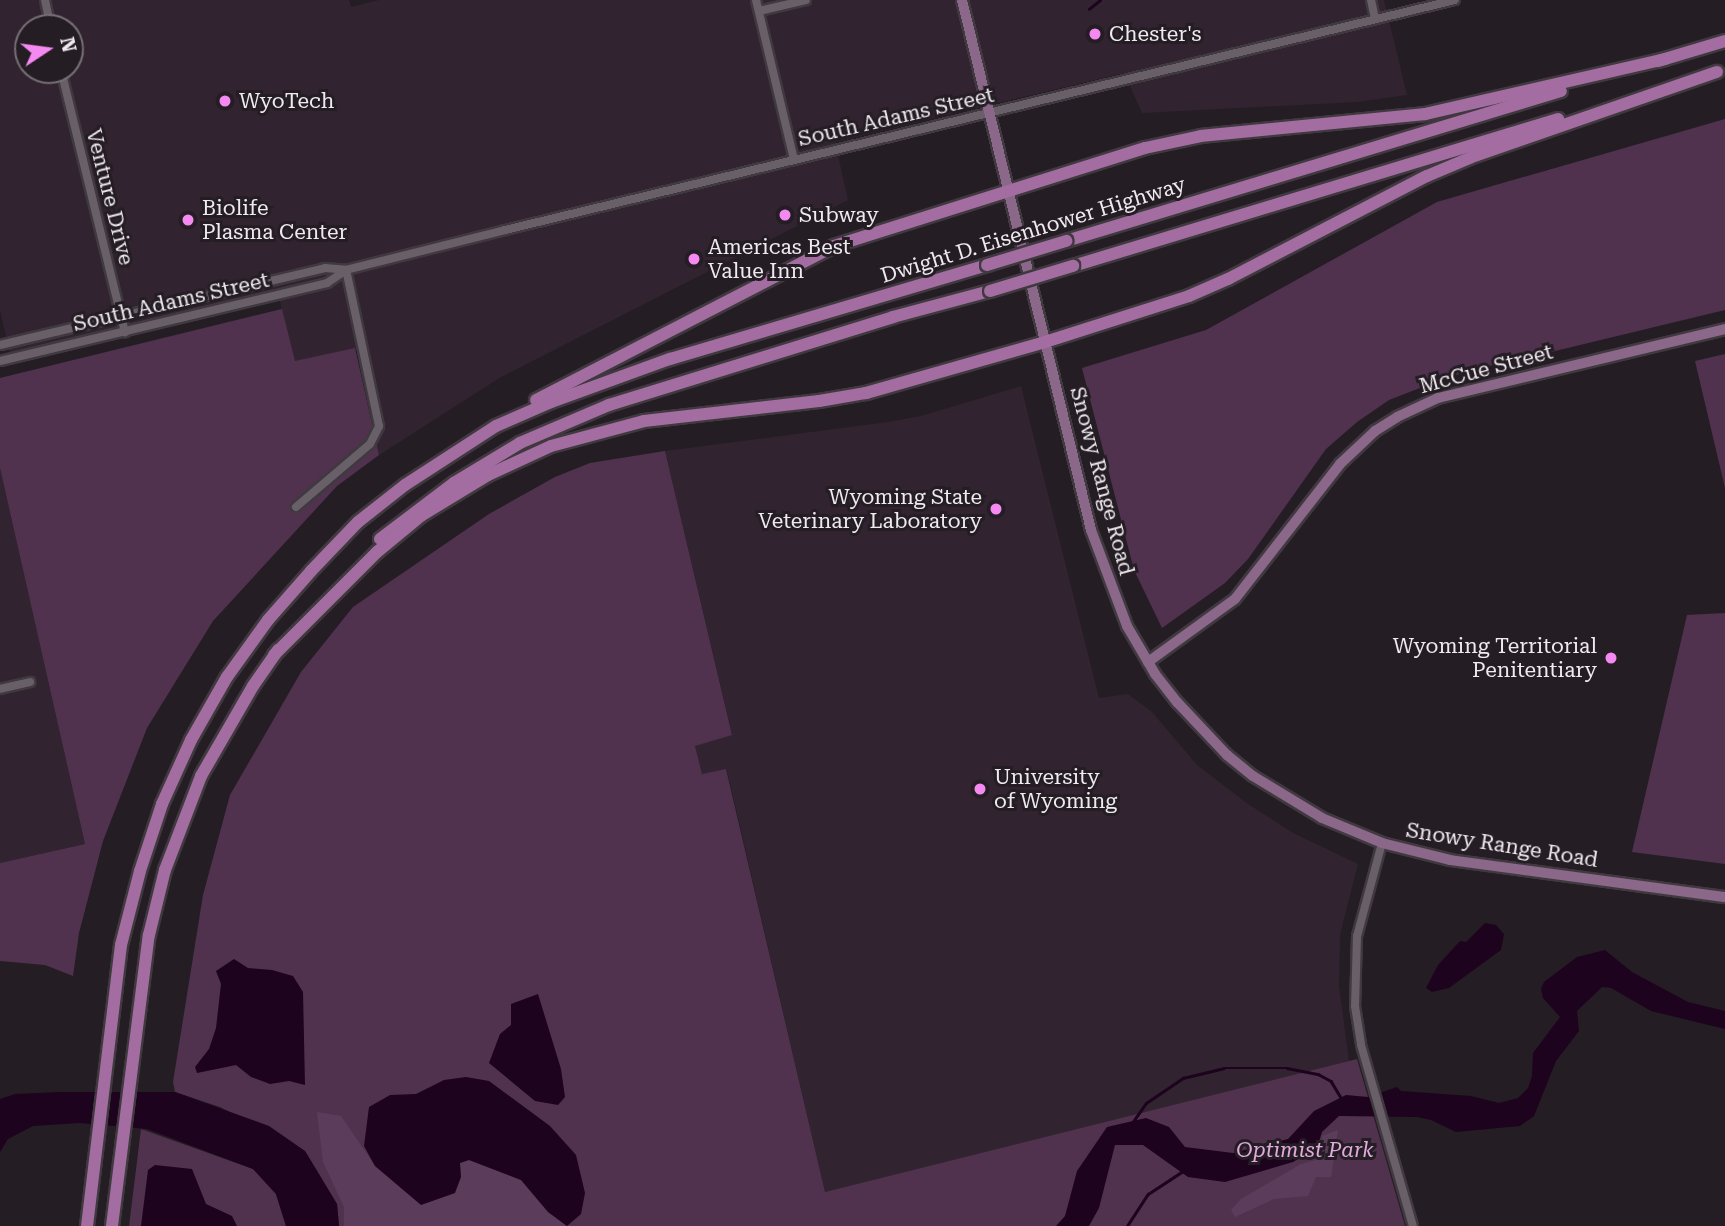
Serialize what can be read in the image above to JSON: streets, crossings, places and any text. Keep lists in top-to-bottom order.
{
  "streets": {
    "highway": ["Dwight D. Eisenhower Highway"],
    "main road": ["McCue Street", "Snowy Range Road"],
    "street": ["South Adams Street", "Venture Drive"]
  },
  "crossings": [
    ["South Adams Street", "Venture Drive"],
    ["South Adams Street", "Snowy Range Road"],
    ["McCue Street", "Snowy Range Road"]
  ],
  "parks": ["Optimist Park"],
  "places": [
    "Chester's",
    "WyoTech",
    "Subway",
    "Biolife Plasma Center",
    "Americas Best Value Inn",
    "Wyoming State Veterinary Laboratory",
    "Wyoming Territorial Penitentiary",
    "University of Wyoming"
  ],
  "north": "right"
}
